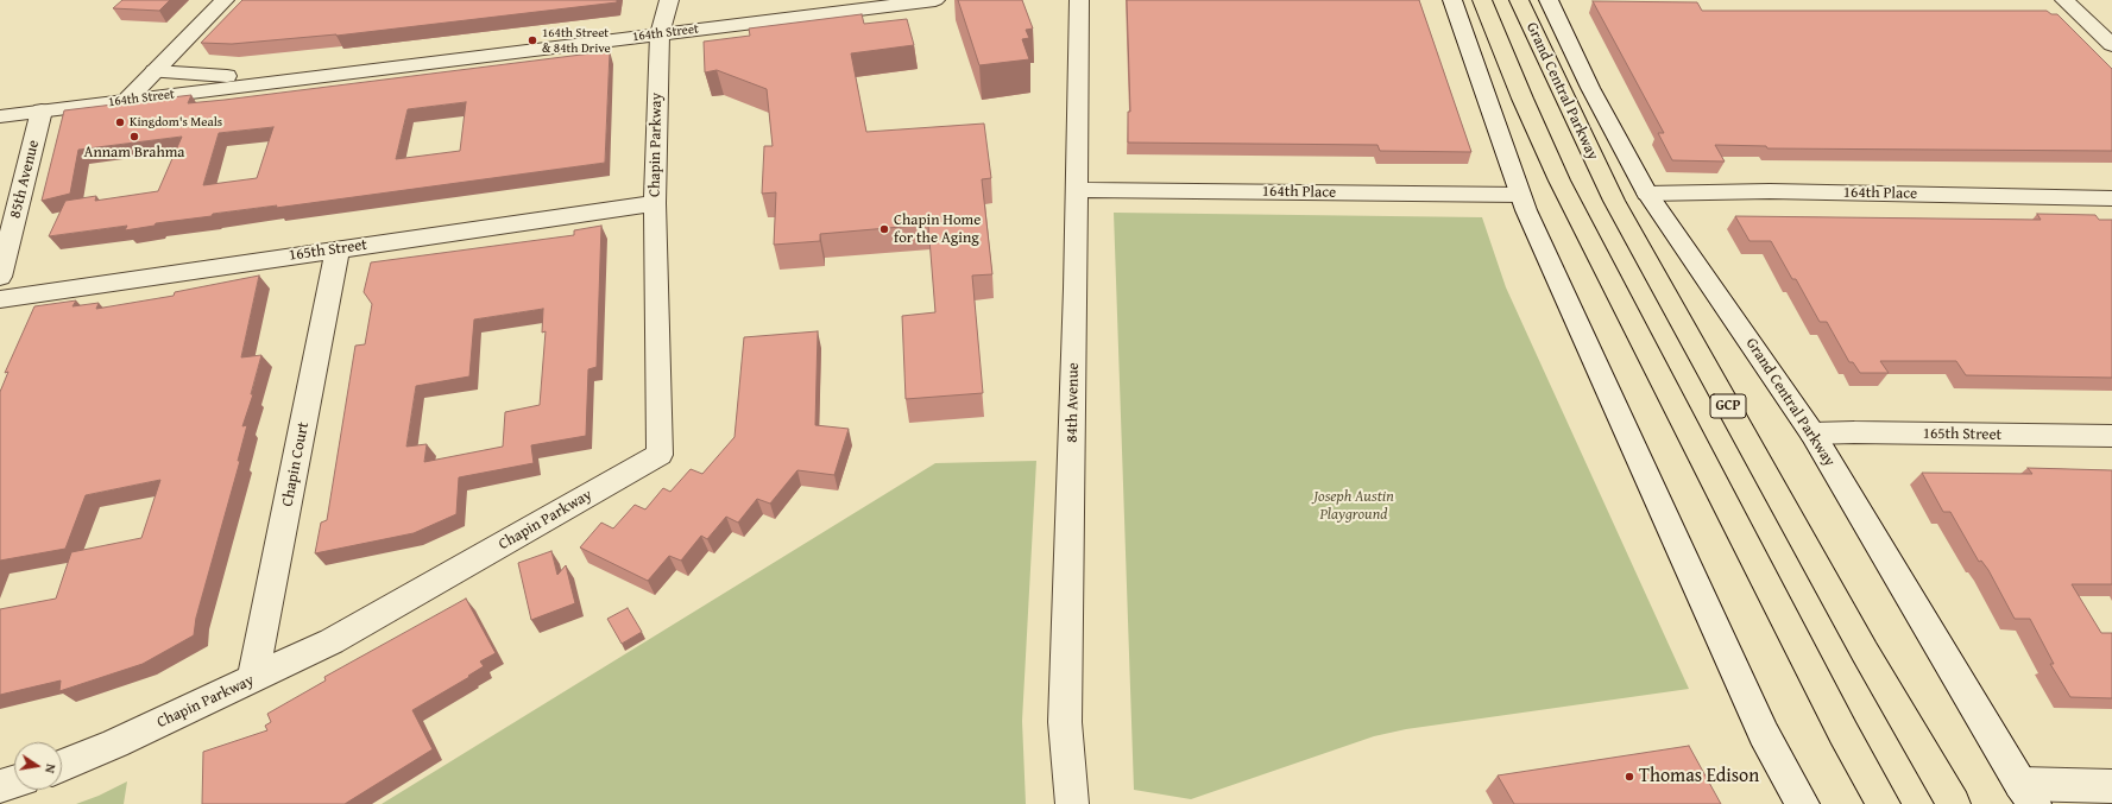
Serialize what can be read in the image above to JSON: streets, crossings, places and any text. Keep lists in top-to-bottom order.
{
  "streets": {
    "highway": ["Grand Central Parkway", "GCP"],
    "street": [
      "164th Street",
      "Chapin Parkway",
      "85th Avenue",
      "164th Place",
      "165th Street",
      "84th Avenue",
      "Chapin Court"
    ]
  },
  "crossings": [
    ["164th Street", "Chapin Parkway"],
    ["164th Street", "85th Avenue"],
    ["Grand Central Parkway", "164th Place"],
    ["Grand Central Parkway", "165th Street"],
    ["Chapin Parkway", "165th Street"],
    ["Chapin Parkway", "Chapin Court"],
    ["164th Place", "84th Avenue"],
    ["165th Street", "Chapin Court"]
  ],
  "parks": ["Joseph Austin Playground"],
  "places": [
    "164th Street & 84th Drive",
    "Kingdom's Meals",
    "Annam Brahma",
    "Chapin Home for the Aging",
    "Thomas Edison"
  ],
  "north": "right"
}
